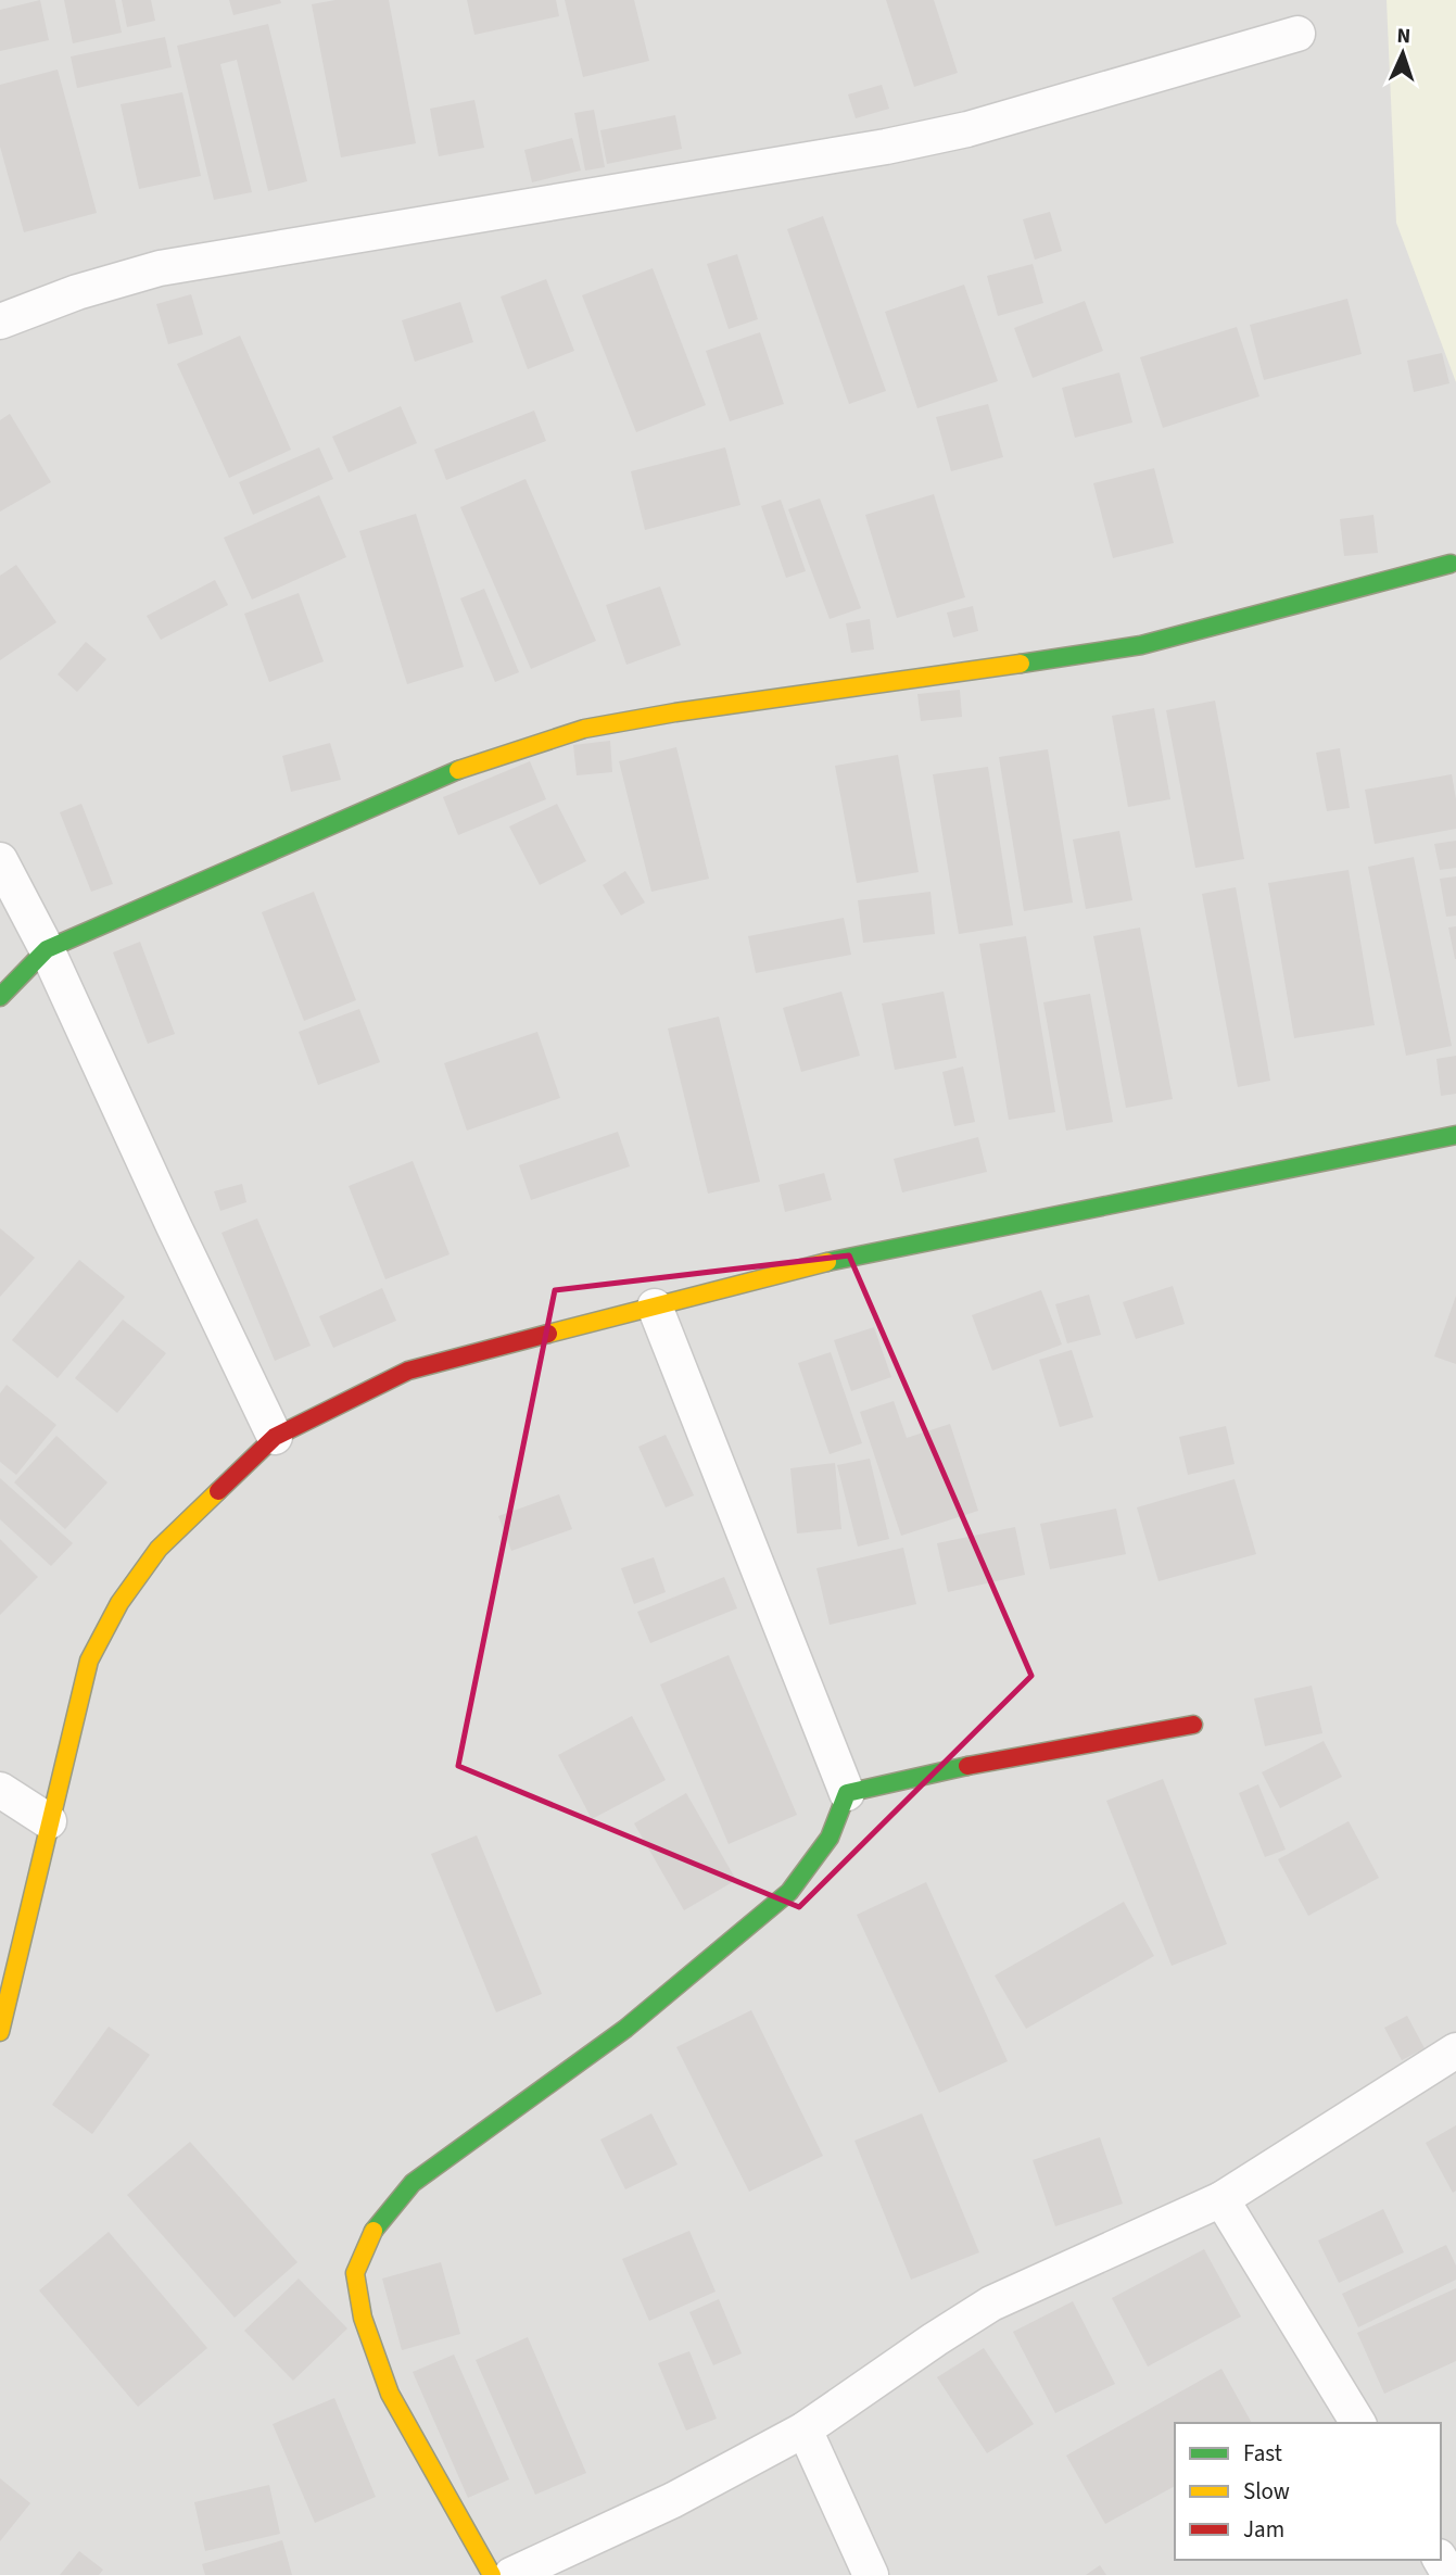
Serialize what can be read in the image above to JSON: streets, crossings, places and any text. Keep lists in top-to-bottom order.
{
  "legend": ["Fast", "Slow", "Jam"],
  "north": "top"
}
